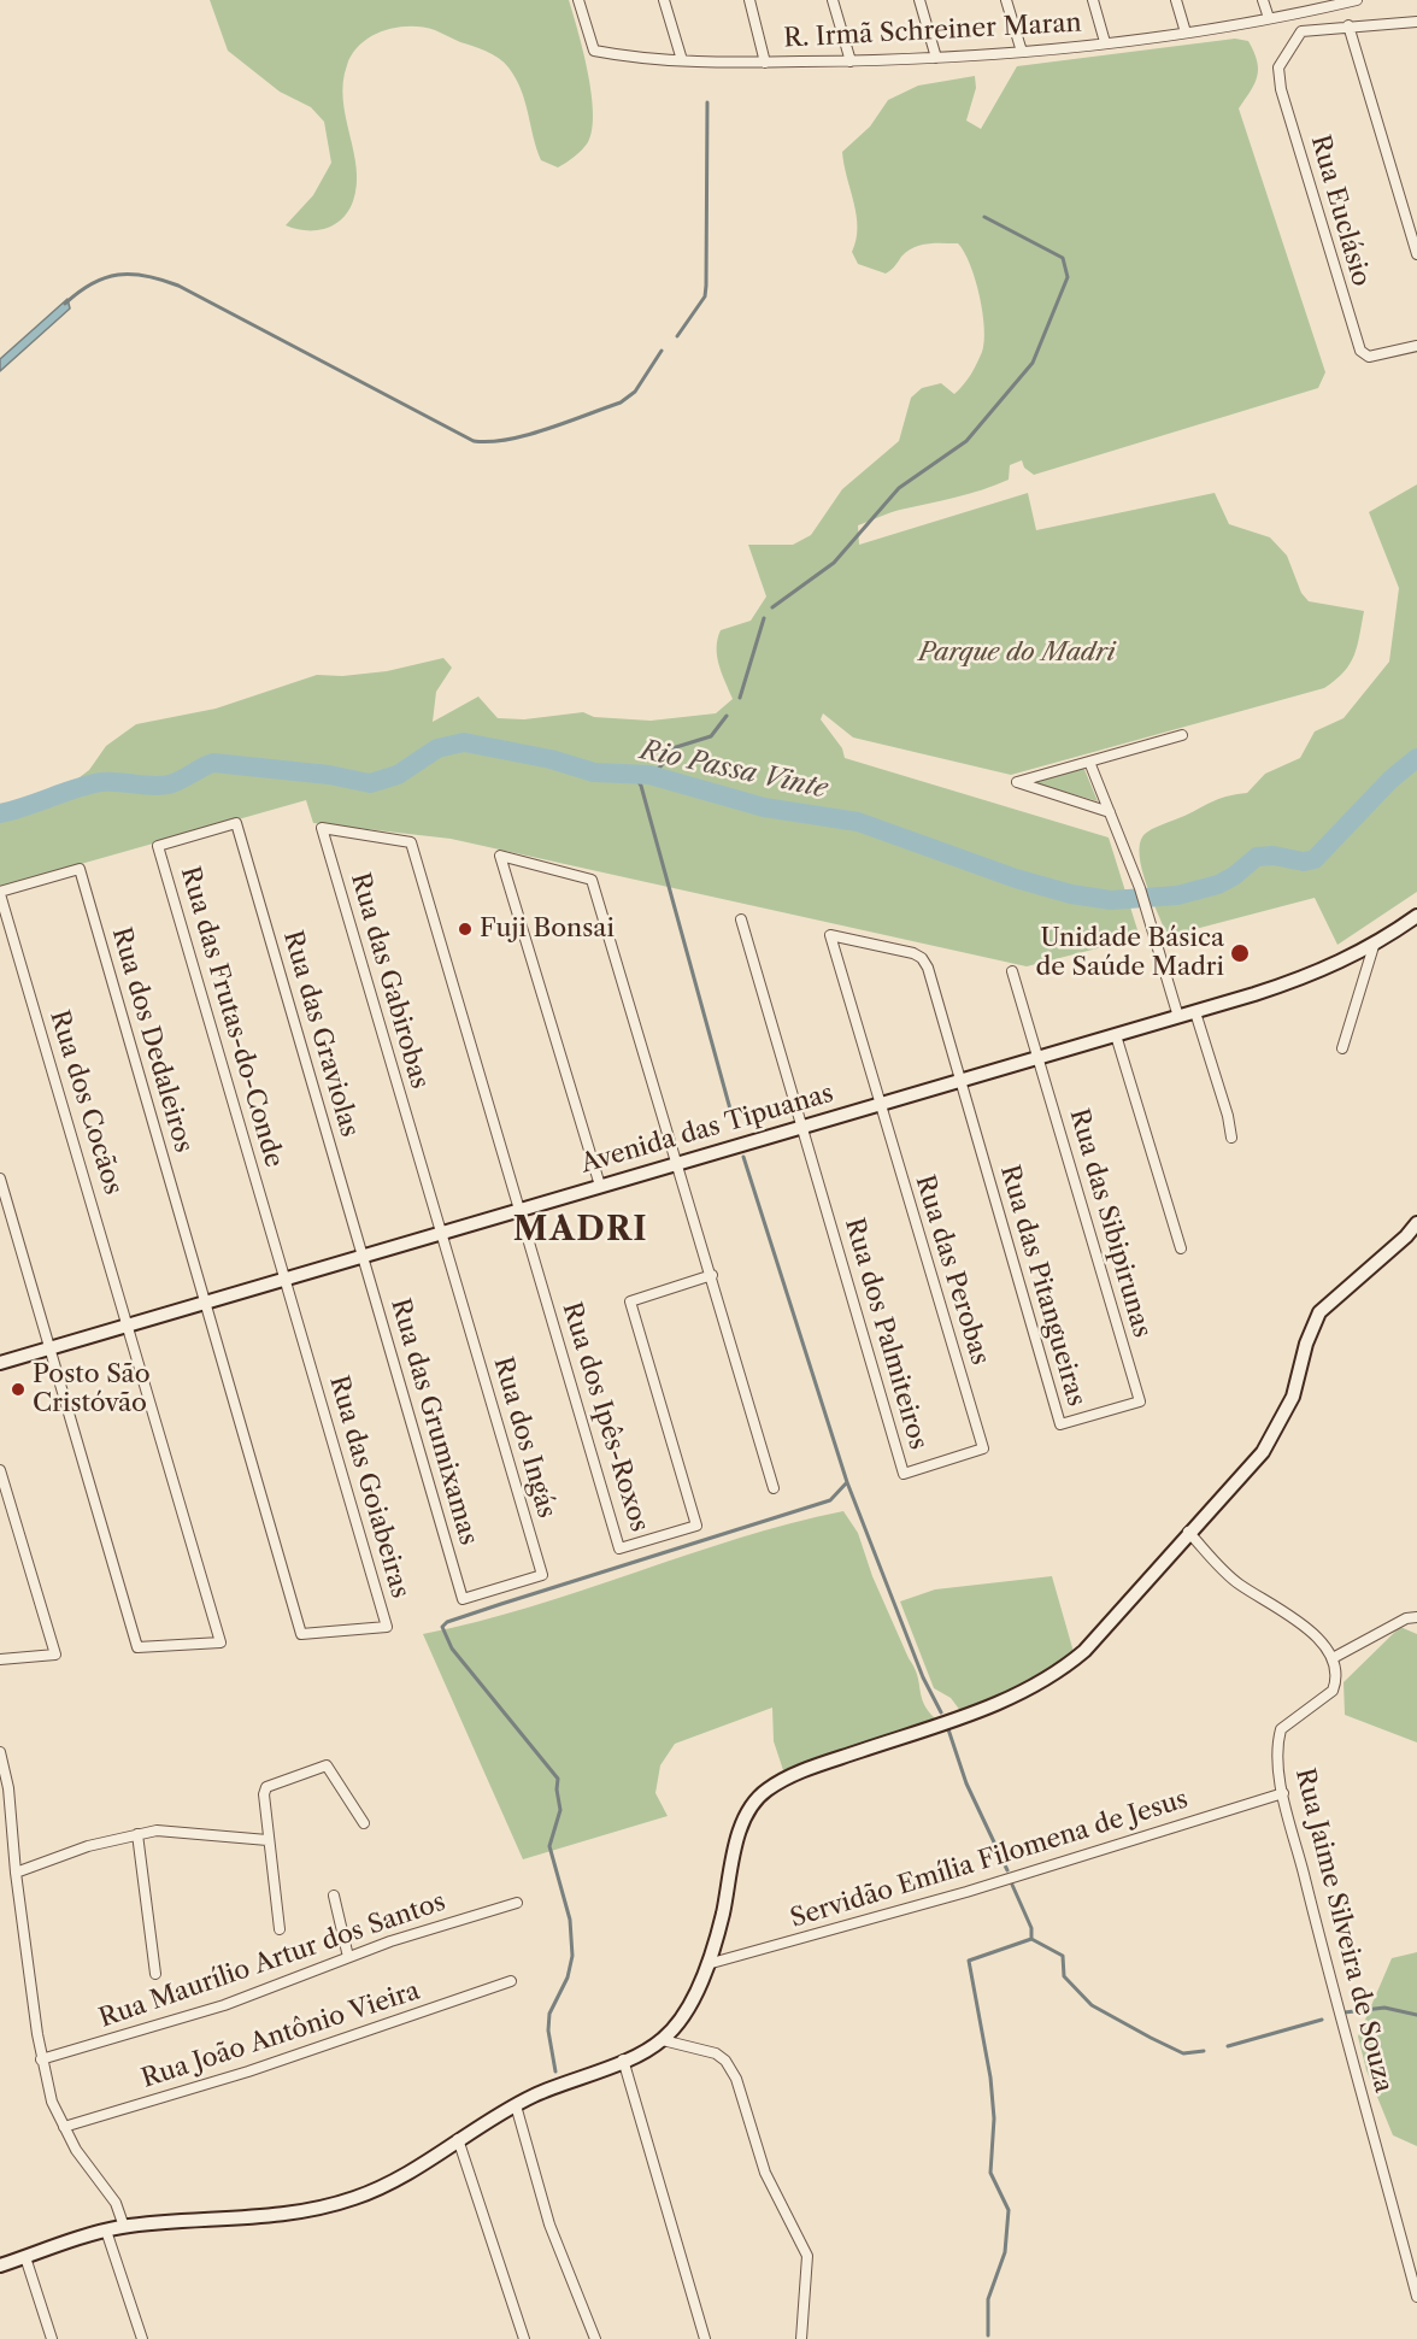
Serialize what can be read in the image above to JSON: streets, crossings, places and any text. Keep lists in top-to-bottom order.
{
  "streets": {
    "main road": ["Avenida das Tipuanas"],
    "street": [
      "R. Irmã Schreiner Maran",
      "Rua Euclásio",
      "Rua das Gabirobas",
      "Rua das Frutas-do-Conde",
      "Rua das Graviolas",
      "Rua dos Dedaleiros",
      "Rua dos Cocãos",
      "Rua das Sibipirunas",
      "Rua das Perobas",
      "Rua das Pitangueiras",
      "Rua dos Palmiteiros",
      "Rua dos Ipês-Roxos",
      "Rua das Grumixamas",
      "Rua dos Ingás",
      "Rua das Goiabeiras",
      "Servidão Emília Filomena de Jesus",
      "Rua Jaime Silveira de Souza",
      "Rua Maurílio Artur dos Santos",
      "Rua João Antônio Vieira"
    ]
  },
  "crossings": [
    ["Rua das Gabirobas", "Avenida das Tipuanas"],
    ["Rua das Gabirobas", "Rua dos Ipês-Roxos"],
    ["Rua das Gabirobas", "Rua dos Ingás"],
    ["Rua das Frutas-do-Conde", "Rua das Graviolas"],
    ["Rua das Frutas-do-Conde", "Avenida das Tipuanas"],
    ["Rua das Frutas-do-Conde", "Rua das Goiabeiras"],
    ["Rua das Graviolas", "Avenida das Tipuanas"],
    ["Rua das Graviolas", "Rua das Grumixamas"],
    ["Rua dos Dedaleiros", "Rua dos Cocãos"],
    ["Rua dos Dedaleiros", "Avenida das Tipuanas"],
    ["Rua dos Dedaleiros", "Rua das Goiabeiras"],
    ["Rua dos Cocãos", "Avenida das Tipuanas"],
    ["Avenida das Tipuanas", "Rua das Sibipirunas"],
    ["Avenida das Tipuanas", "Rua das Perobas"],
    ["Avenida das Tipuanas", "Rua das Pitangueiras"],
    ["Avenida das Tipuanas", "Rua dos Palmiteiros"],
    ["Avenida das Tipuanas", "Rua dos Ipês-Roxos"],
    ["Avenida das Tipuanas", "Rua das Grumixamas"],
    ["Avenida das Tipuanas", "Rua dos Ingás"],
    ["Avenida das Tipuanas", "Rua das Goiabeiras"],
    ["Rua das Sibipirunas", "Rua das Pitangueiras"],
    ["Rua das Perobas", "Rua das Pitangueiras"],
    ["Rua das Perobas", "Rua dos Palmiteiros"],
    ["Rua das Grumixamas", "Rua dos Ingás"],
    ["Servidão Emília Filomena de Jesus", "Rua Jaime Silveira de Souza"]
  ],
  "districts": ["MADRI"],
  "water": ["Rio Passa Vinte"],
  "parks": ["Parque do Madri"],
  "places": ["Fuji Bonsai", "Unidade Básica de Saúde Madri", "Posto São Cristóvão"]
}
